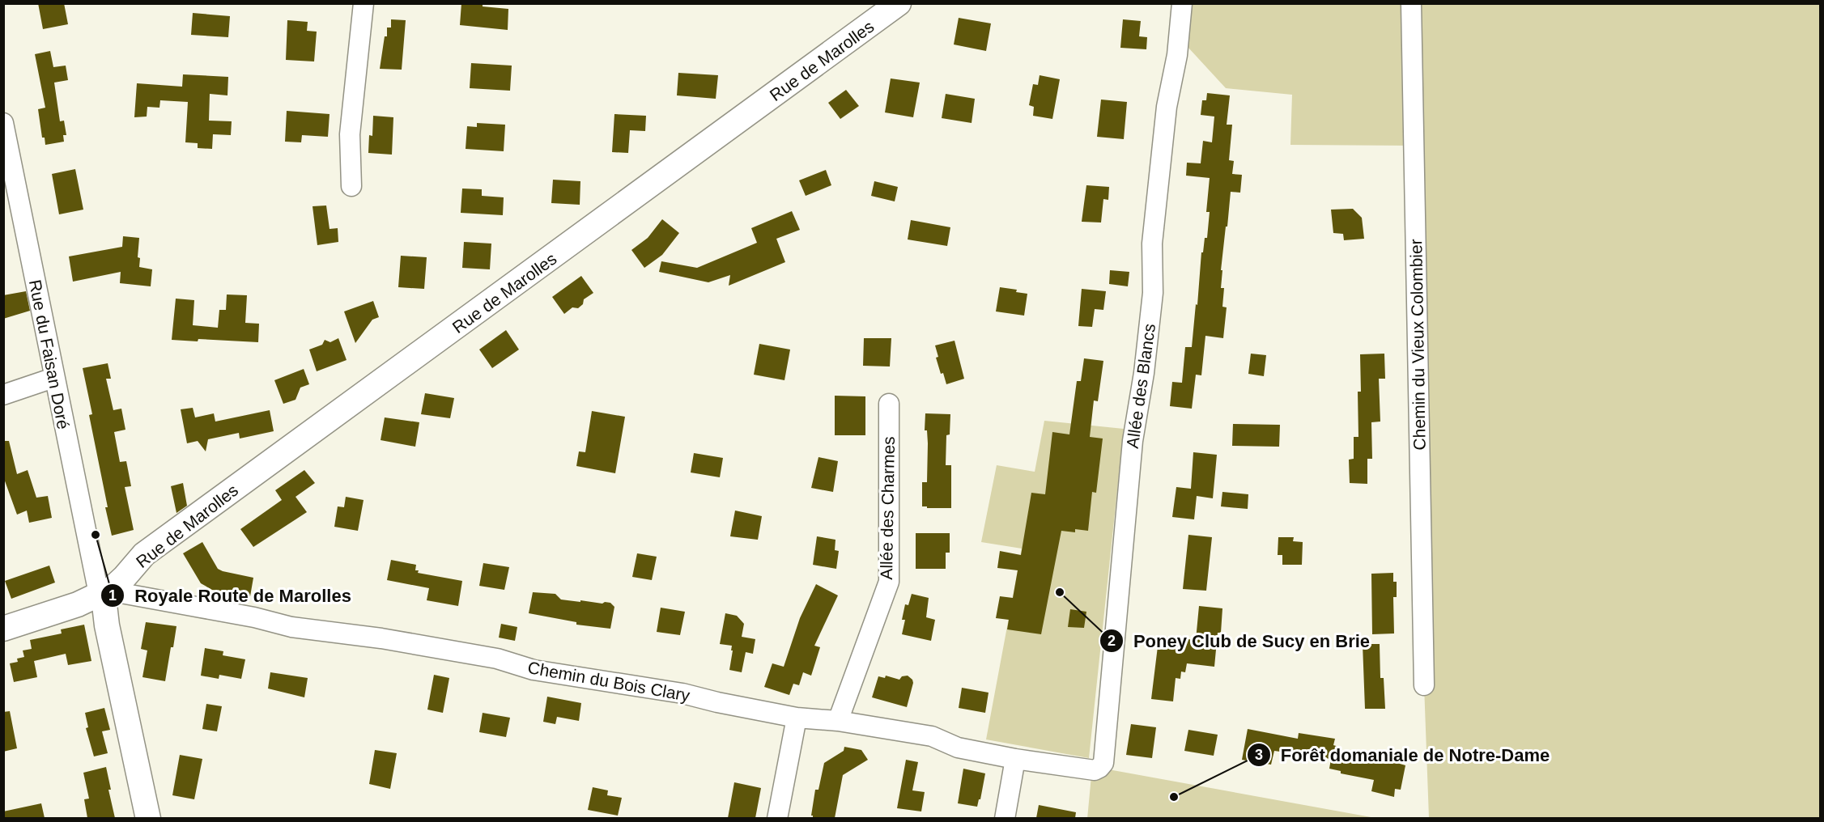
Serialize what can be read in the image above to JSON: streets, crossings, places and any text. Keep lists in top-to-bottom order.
{
  "streets": {
    "street": [
      "Rue de Marolles",
      "Chemin du Vieux Colombier",
      "Rue du Faisan Doré",
      "Allée des Blancs",
      "Allée des Charmes",
      "Chemin du Bois Clary"
    ]
  },
  "crossings": [
    ["Rue de Marolles", "Rue du Faisan Doré"],
    ["Rue de Marolles", "Chemin du Bois Clary"],
    ["Rue du Faisan Doré", "Chemin du Bois Clary"],
    ["Allée des Blancs", "Chemin du Bois Clary"],
    ["Allée des Charmes", "Chemin du Bois Clary"]
  ],
  "places": ["Royale Route de Marolles", "Poney Club de Sucy en Brie", "Forêt domaniale de Notre-Dame"]
}
